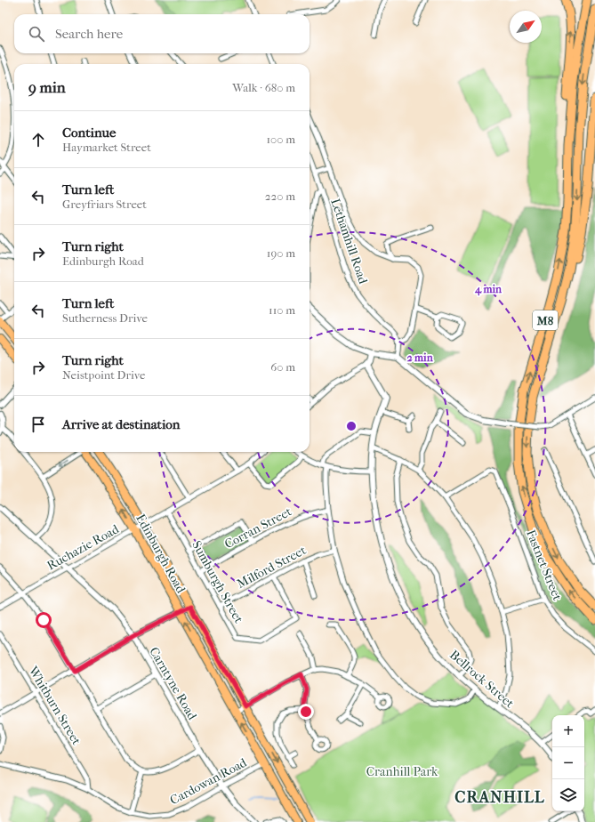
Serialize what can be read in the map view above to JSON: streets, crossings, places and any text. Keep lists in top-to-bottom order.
{
  "streets": {
    "highway": ["M8"],
    "main road": ["Edinburgh Road"],
    "street": [
      "Lethamhill Road",
      "Corran Street",
      "Ruchazie Road",
      "Fastnet Street",
      "Milford Street",
      "Sumburgh Street",
      "Bellrock Street",
      "Carntyne Road",
      "Whitburn Street",
      "Cardowan Road"
    ]
  },
  "crossings": [
    ["Corran Street", "Sumburgh Street"],
    ["Ruchazie Road", "Edinburgh Road"],
    ["Ruchazie Road", "Sumburgh Street"],
    ["Ruchazie Road", "Carntyne Road"],
    ["Edinburgh Road", "Cardowan Road"],
    ["Milford Street", "Sumburgh Street"],
    ["Carntyne Road", "Cardowan Road"],
    ["Whitburn Street", "Cardowan Road"]
  ],
  "districts": ["CRANHILL"],
  "parks": ["Cranhill Park"],
  "north": "top right",
  "page": {
    "search": "Search here",
    "heading": ["9 min", "Walk · 680 m"],
    "list": [
      ["Continue", "Haymarket Street", "100 m"],
      ["Turn left", "Greyfriars Street", "220 m"],
      ["Turn right", "Edinburgh Road", "190 m"],
      ["Turn left", "Sutherness Drive", "110 m"],
      ["Turn right", "Neistpoint Drive", "60 m"],
      "Arrive at destination"
    ],
    "map_buttons": ["+", "−"]
  },
  "rings": ["4 min", "2 min"]
}
